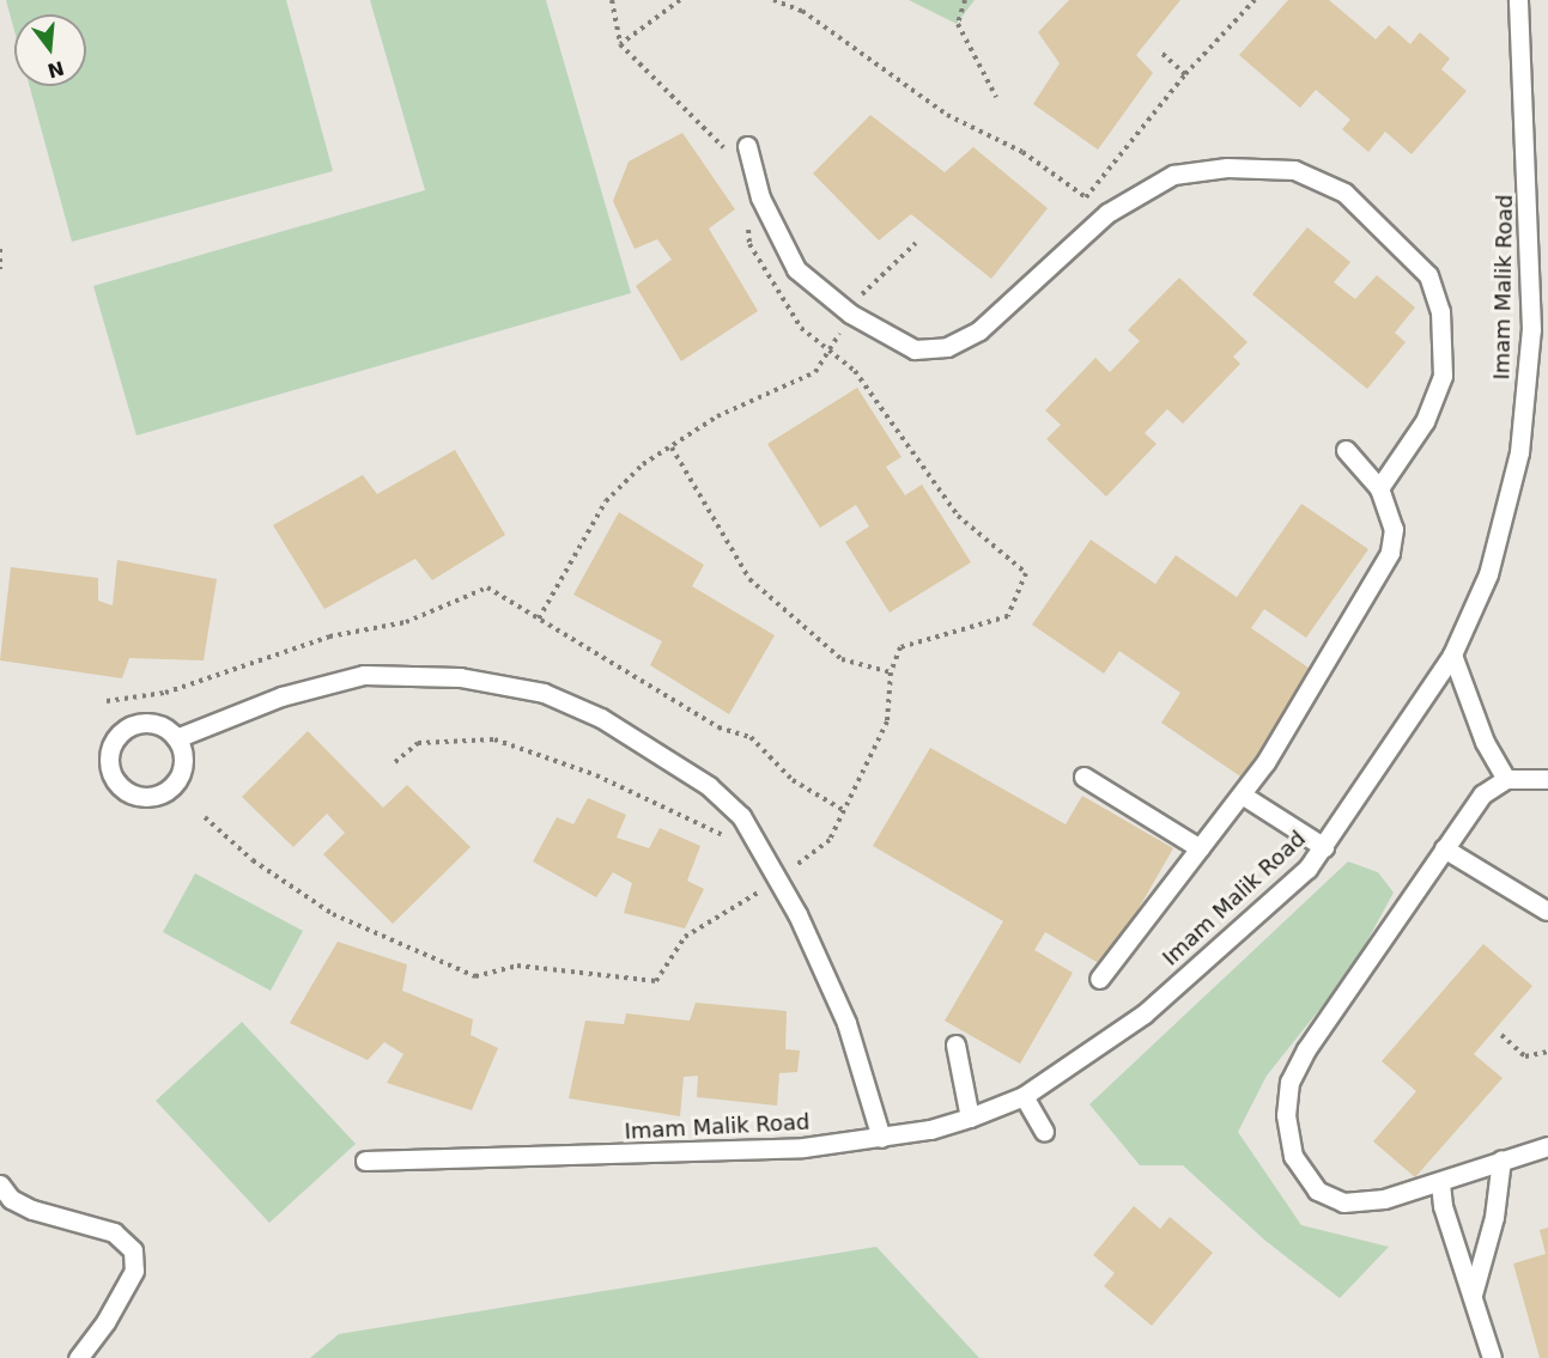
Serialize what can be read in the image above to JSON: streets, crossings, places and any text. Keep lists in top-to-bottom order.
{
  "streets": {
    "lane": ["Imam Malik Road"]
  },
  "north": "bottom"
}
